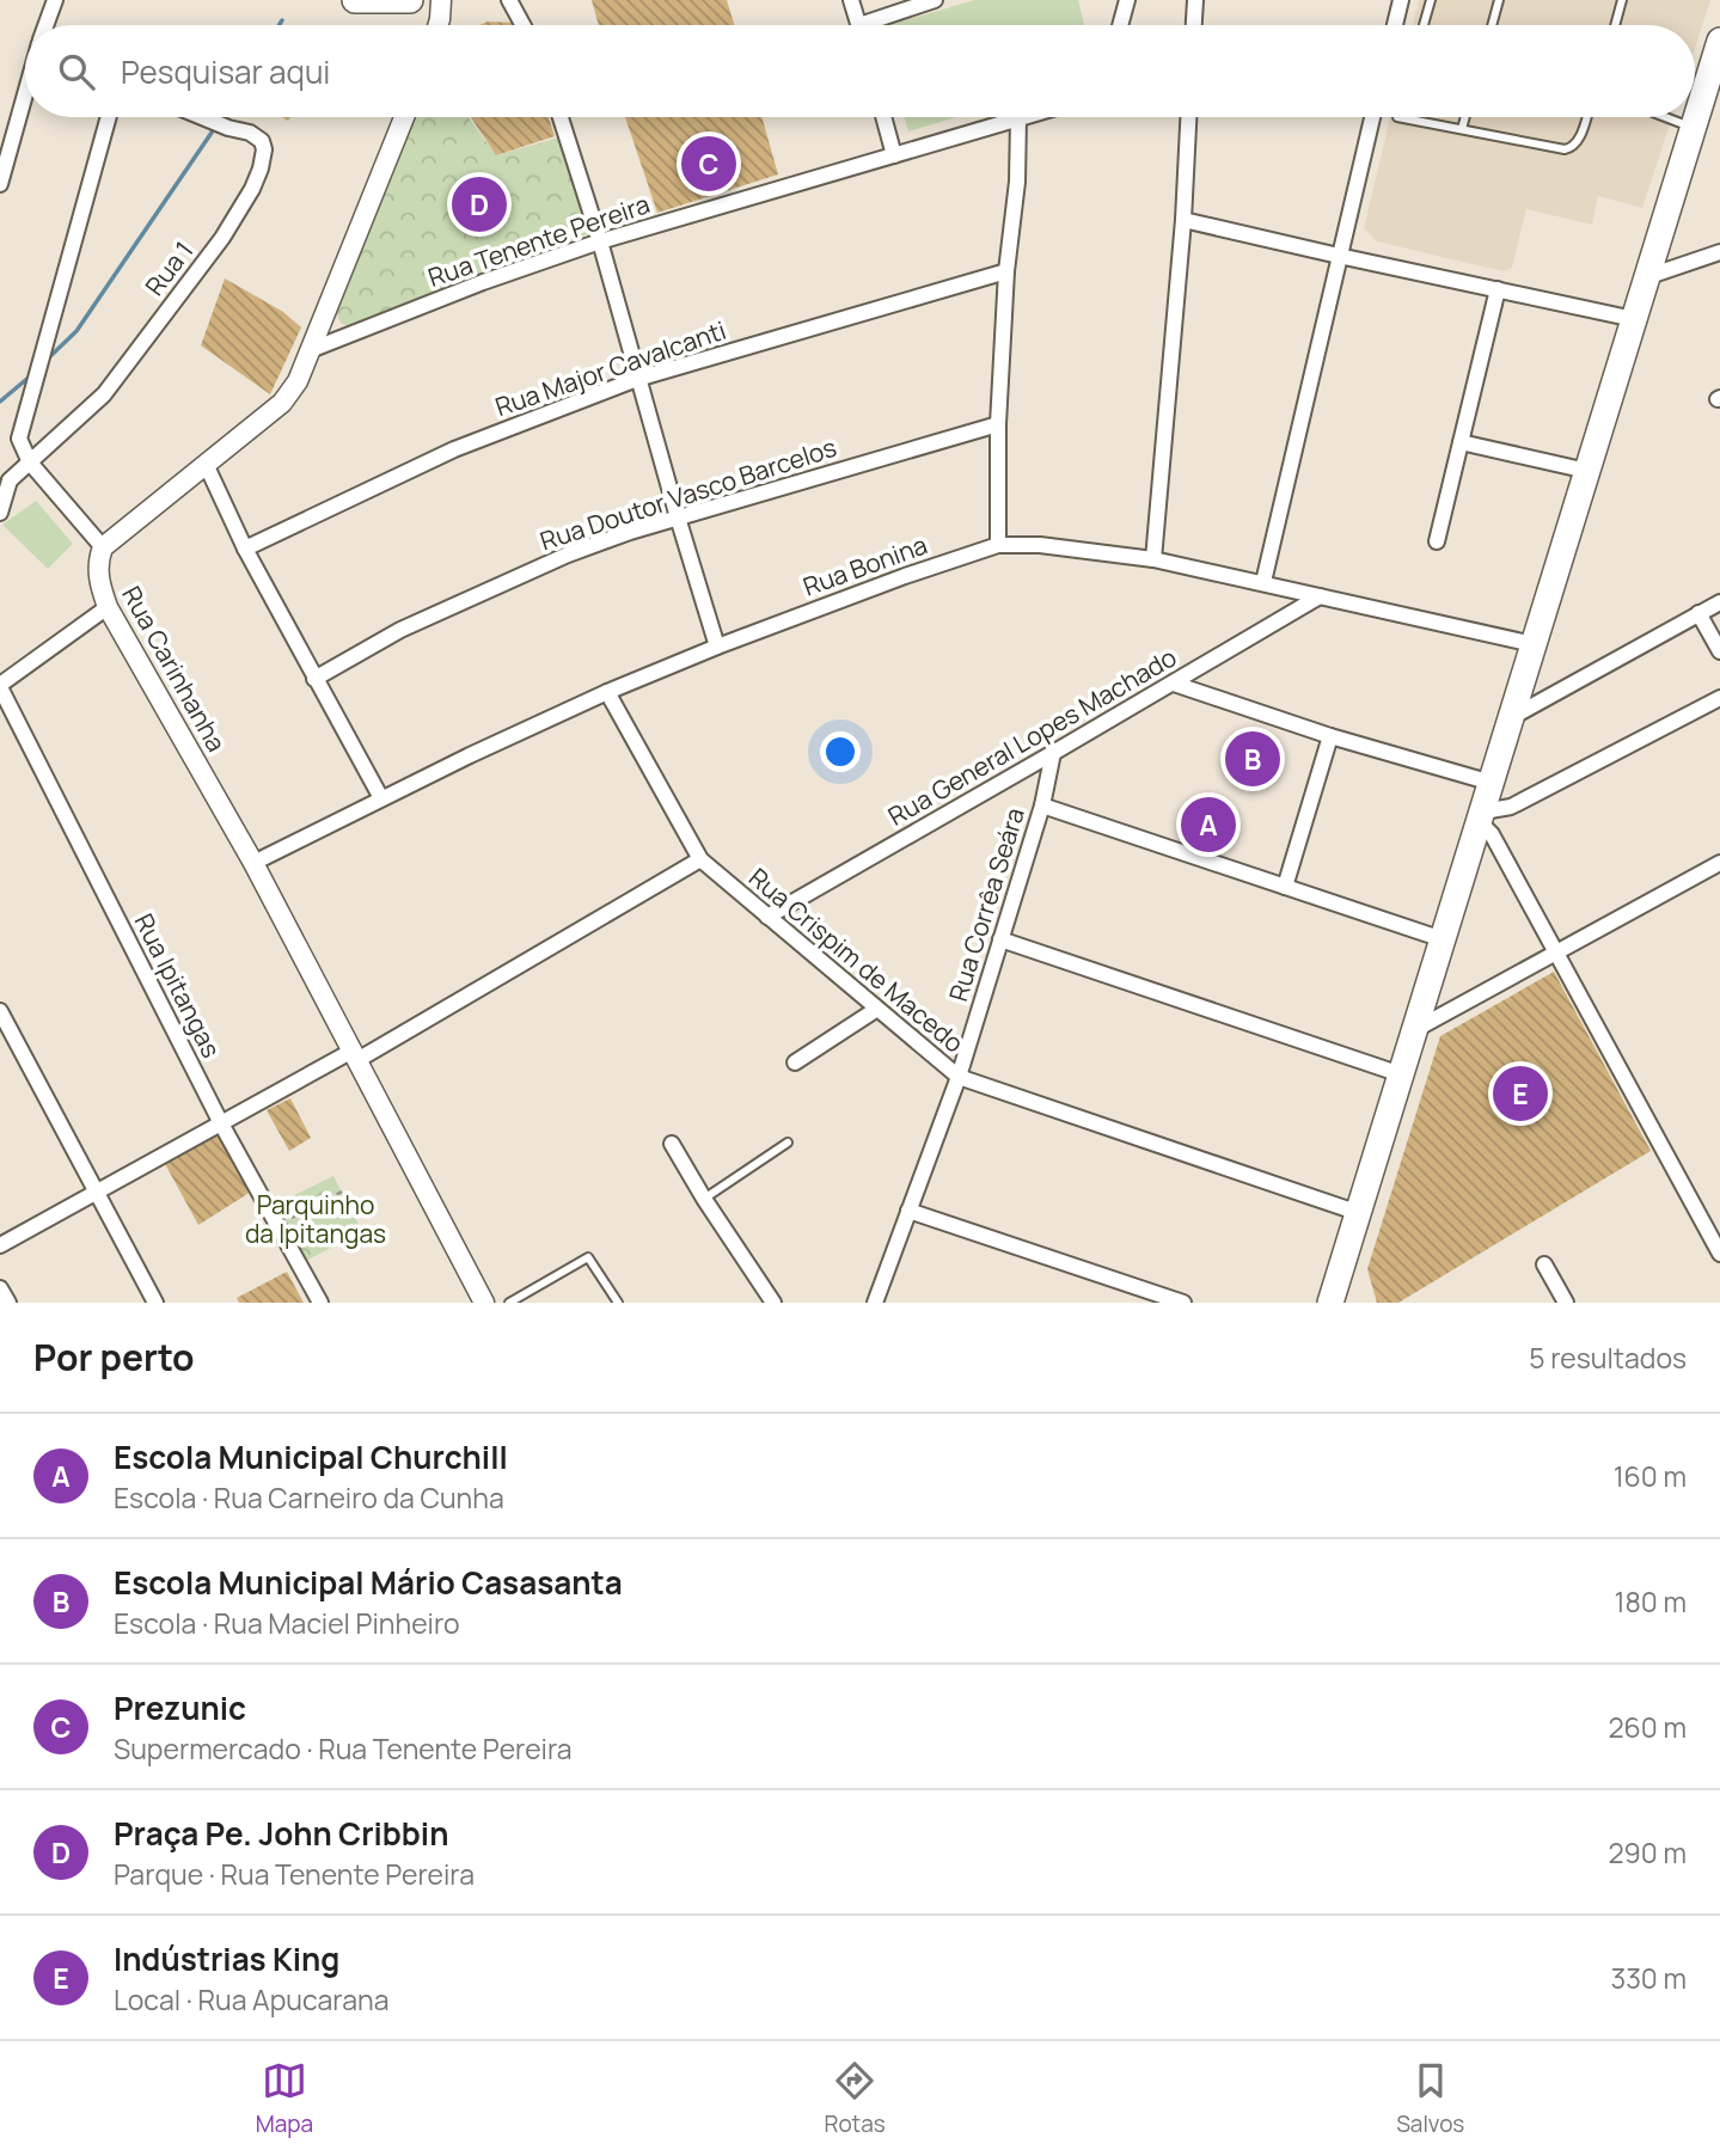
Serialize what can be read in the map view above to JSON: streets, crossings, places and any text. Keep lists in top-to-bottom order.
{
  "streets": {
    "street": [
      "Rua Tenente Pereira",
      "Rua 1",
      "Rua Major Cavalcanti",
      "Rua Doutor Vasco Barcelos",
      "Rua Bonina",
      "Rua Carinhanha",
      "Rua General Lopes Machado",
      "Rua Corrêa Seára",
      "Rua Crispim de Macedo",
      "Rua Ipitangas"
    ]
  },
  "crossings": [
    ["Rua Bonina", "Rua Carinhanha"],
    ["Rua Bonina", "Rua General Lopes Machado"],
    ["Rua Bonina", "Rua Crispim de Macedo"],
    ["Rua General Lopes Machado", "Rua Corrêa Seára"],
    ["Rua General Lopes Machado", "Rua Crispim de Macedo"],
    ["Rua Corrêa Seára", "Rua Crispim de Macedo"]
  ],
  "parks": ["Parquinho da Ipitangas"],
  "page": {
    "search": "Pesquisar aqui",
    "pins": [
      "C",
      "D",
      "B",
      "A",
      "E"
    ],
    "heading": ["Por perto", "5 resultados"],
    "list": [
      {
        "mark": "A",
        "name": "Escola Municipal Churchill",
        "note": "Escola · Rua Carneiro da Cunha",
        "value": "160 m"
      },
      {
        "mark": "B",
        "name": "Escola Municipal Mário Casasanta",
        "note": "Escola · Rua Maciel Pinheiro",
        "value": "180 m"
      },
      {
        "mark": "C",
        "name": "Prezunic",
        "note": "Supermercado · Rua Tenente Pereira",
        "value": "260 m"
      },
      {
        "mark": "D",
        "name": "Praça Pe. John Cribbin",
        "note": "Parque · Rua Tenente Pereira",
        "value": "290 m"
      },
      {
        "mark": "E",
        "name": "Indústrias King",
        "note": "Local · Rua Apucarana",
        "value": "330 m"
      }
    ],
    "nav": ["Mapa", "Rotas", "Salvos"]
  }
}
